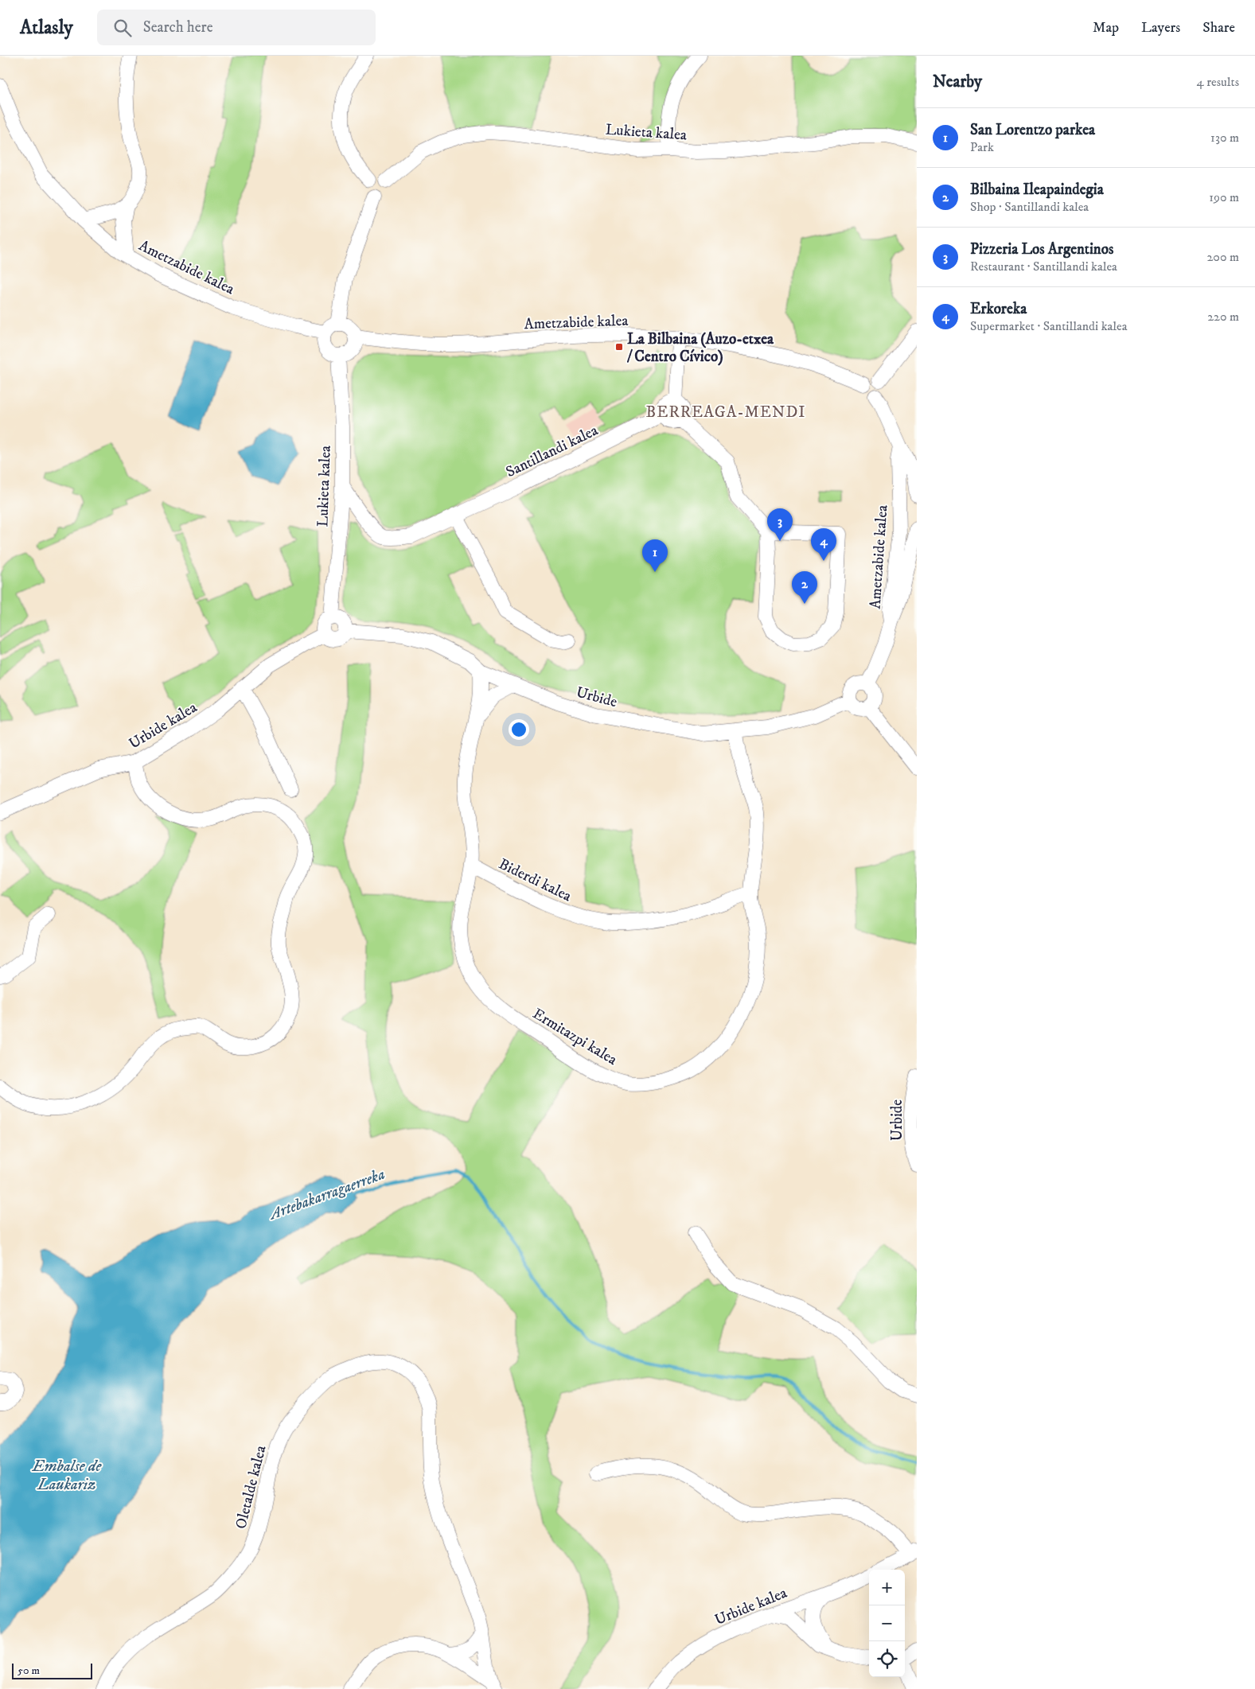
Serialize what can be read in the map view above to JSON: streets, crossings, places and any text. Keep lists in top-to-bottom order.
{
  "streets": {
    "street": [
      "Lukieta kalea",
      "Ametzabide kalea",
      "Santillandi kalea",
      "Urbide",
      "Urbide kalea",
      "Biderdi kalea",
      "Ermitazpi kalea",
      "Oletalde kalea"
    ]
  },
  "crossings": [
    ["Lukieta kalea", "Ametzabide kalea"],
    ["Lukieta kalea", "Santillandi kalea"],
    ["Lukieta kalea", "Urbide"],
    ["Lukieta kalea", "Urbide kalea"],
    ["Ametzabide kalea", "Urbide"],
    ["Urbide", "Urbide kalea"],
    ["Urbide", "Ermitazpi kalea"],
    ["Biderdi kalea", "Ermitazpi kalea"]
  ],
  "districts": ["BERREAGA-MENDI"],
  "water": ["Artebakarragaerreka", "Embalse de Laukariz"],
  "places": {
    "transit": ["La Bilbaina (Auzo-etxea / Centro Cívico)"]
  },
  "scale_bar": "50 m",
  "page": {
    "header": "Atlasly",
    "search": "Search here",
    "nav": ["Map", "Layers", "Share"],
    "heading": ["Nearby", "4 results"],
    "list": [
      {
        "mark": "1",
        "name": "San Lorentzo parkea",
        "note": "Park",
        "value": "130 m"
      },
      {
        "mark": "2",
        "name": "Bilbaina Ileapaindegia",
        "note": "Shop · Santillandi kalea",
        "value": "190 m"
      },
      {
        "mark": "3",
        "name": "Pizzeria Los Argentinos",
        "note": "Restaurant · Santillandi kalea",
        "value": "200 m"
      },
      {
        "mark": "4",
        "name": "Erkoreka",
        "note": "Supermarket · Santillandi kalea",
        "value": "220 m"
      }
    ],
    "pins": [
      "3",
      "4",
      "1",
      "2"
    ],
    "map_buttons": ["+", "−"],
    "scale": "50 m"
  }
}
